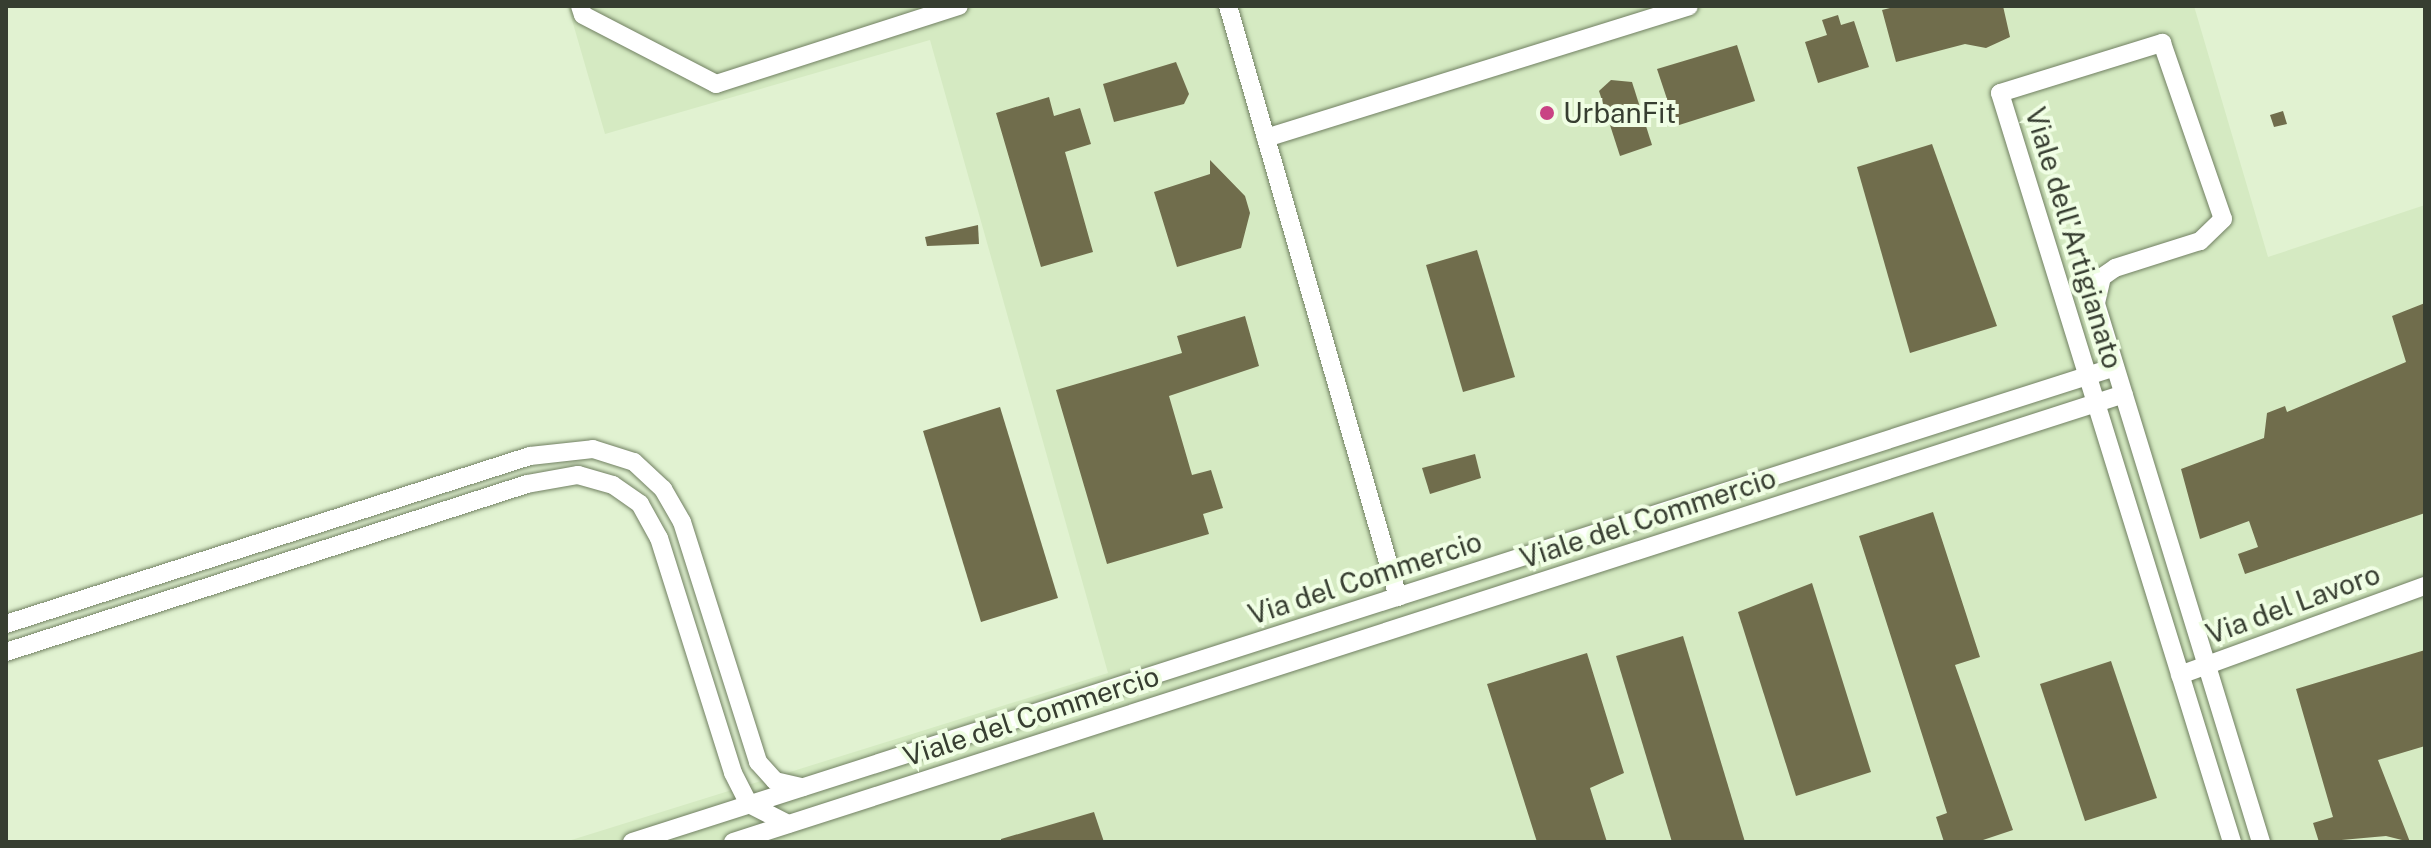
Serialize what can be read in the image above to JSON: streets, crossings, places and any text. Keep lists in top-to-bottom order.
{
  "streets": {
    "street": [
      "Viale dell'Artigianato",
      "Viale del Commercio",
      "Via del Commercio",
      "Via del Lavoro"
    ]
  },
  "crossings": [
    ["Viale dell'Artigianato", "Viale del Commercio"],
    ["Viale dell'Artigianato", "Via del Commercio"],
    ["Viale dell'Artigianato", "Via del Lavoro"]
  ],
  "places": ["UrbanFit"]
}
